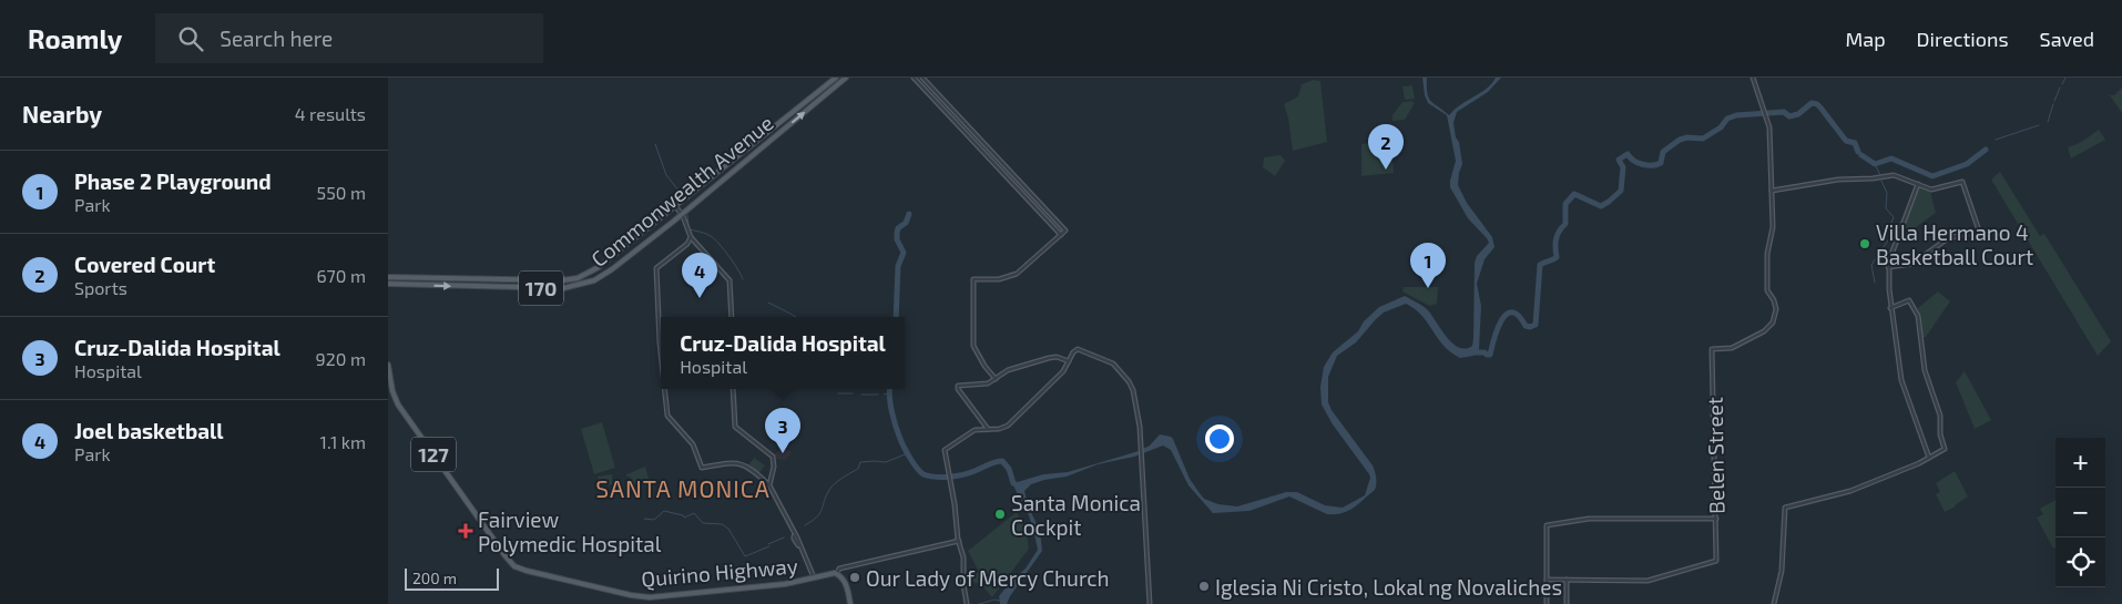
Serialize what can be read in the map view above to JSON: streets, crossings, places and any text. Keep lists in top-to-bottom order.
{
  "streets": {
    "main road": [
      "Commonwealth Avenue",
      "170",
      "127",
      "Quirino Highway"
    ],
    "street": ["Belen Street"]
  },
  "districts": ["SANTA MONICA"],
  "places": {
    "other": [
      "Villa Hermano 4 Basketball Court",
      "Santa Monica Cockpit",
      "Our Lady of Mercy Church",
      "Iglesia Ni Cristo, Lokal ng Novaliches"
    ],
    "health": ["Fairview Polymedic Hospital"]
  },
  "scale_bar": "200 m",
  "page": {
    "header": "Roamly",
    "search": "Search here",
    "nav": ["Map", "Directions", "Saved"],
    "heading": ["Nearby", "4 results"],
    "pins": [
      "2",
      "1",
      "4",
      "3"
    ],
    "list": [
      {
        "mark": "1",
        "name": "Phase 2 Playground",
        "note": "Park",
        "value": "550 m"
      },
      {
        "mark": "2",
        "name": "Covered Court",
        "note": "Sports",
        "value": "670 m"
      },
      {
        "mark": "3",
        "name": "Cruz-Dalida Hospital",
        "note": "Hospital",
        "value": "920 m"
      },
      {
        "mark": "4",
        "name": "Joel basketball",
        "note": "Park",
        "value": "1.1 km"
      }
    ],
    "popup": ["Cruz-Dalida Hospital", "Hospital"],
    "map_buttons": ["+", "−"],
    "scale": "200 m"
  }
}
